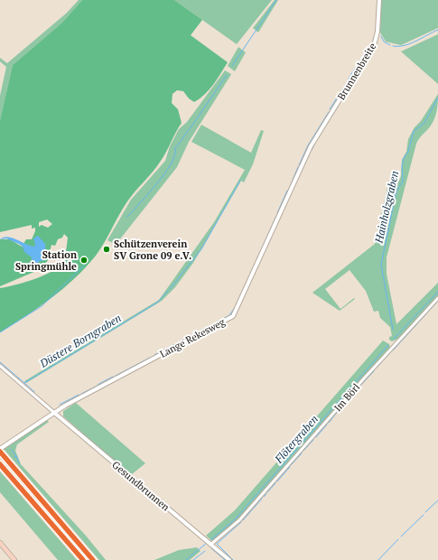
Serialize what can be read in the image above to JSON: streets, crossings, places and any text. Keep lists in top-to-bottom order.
{
  "streets": {
    "street": [
      "Brunnenbreite",
      "Lange Rekesweg",
      "Im Börl",
      "Gesundbrunnen"
    ]
  },
  "crossings": [
    ["Brunnenbreite", "Lange Rekesweg"],
    ["Lange Rekesweg", "Gesundbrunnen"],
    ["Im Börl", "Gesundbrunnen"]
  ],
  "water": ["Hainholzgraben", "Düstere Borngraben", "Flötergraben"],
  "places": ["Schützenverein SV Grone 09 e.V.", "Station Springmühle"]
}
